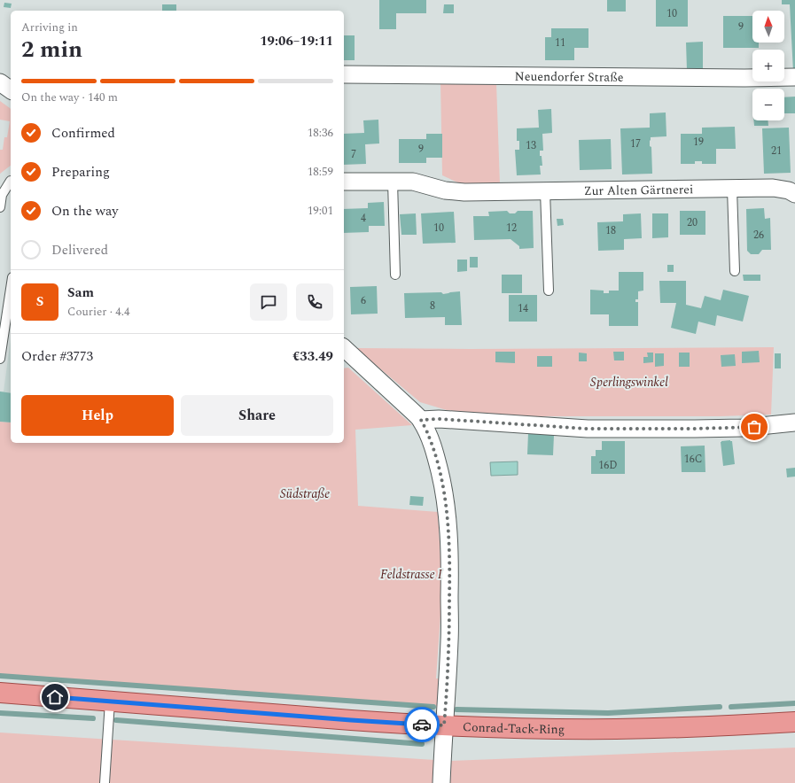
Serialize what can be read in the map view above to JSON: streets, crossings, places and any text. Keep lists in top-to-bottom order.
{
  "streets": {
    "main road": ["Conrad-Tack-Ring"],
    "street": ["Neuendorfer Straße", "Zur Alten Gärtnerei"]
  },
  "parks": ["Sperlingswinkel", "Südstraße", "Feldstrasse I"],
  "house_numbers": [
    "10",
    "9",
    "11",
    "19",
    "17",
    "13",
    "9",
    "21",
    "7",
    "4",
    "20",
    "10",
    "12",
    "18",
    "26",
    "6",
    "8",
    "14",
    "16C",
    "16D"
  ],
  "north": "top",
  "page": {
    "map_buttons": ["+", "−"],
    "heading": ["2 min", "Arriving in", "19:06–19:11"],
    "panel": [
      "Sam",
      "Courier · 4.4",
      "Order #3773",
      "€33.49"
    ],
    "bar": "On the way · 140 m",
    "list": [
      ["Confirmed", "18:36"],
      ["Preparing", "18:59"],
      ["On the way", "19:01"],
      "Delivered"
    ],
    "round": "S",
    "buttons": ["Help", "Share"]
  }
}
